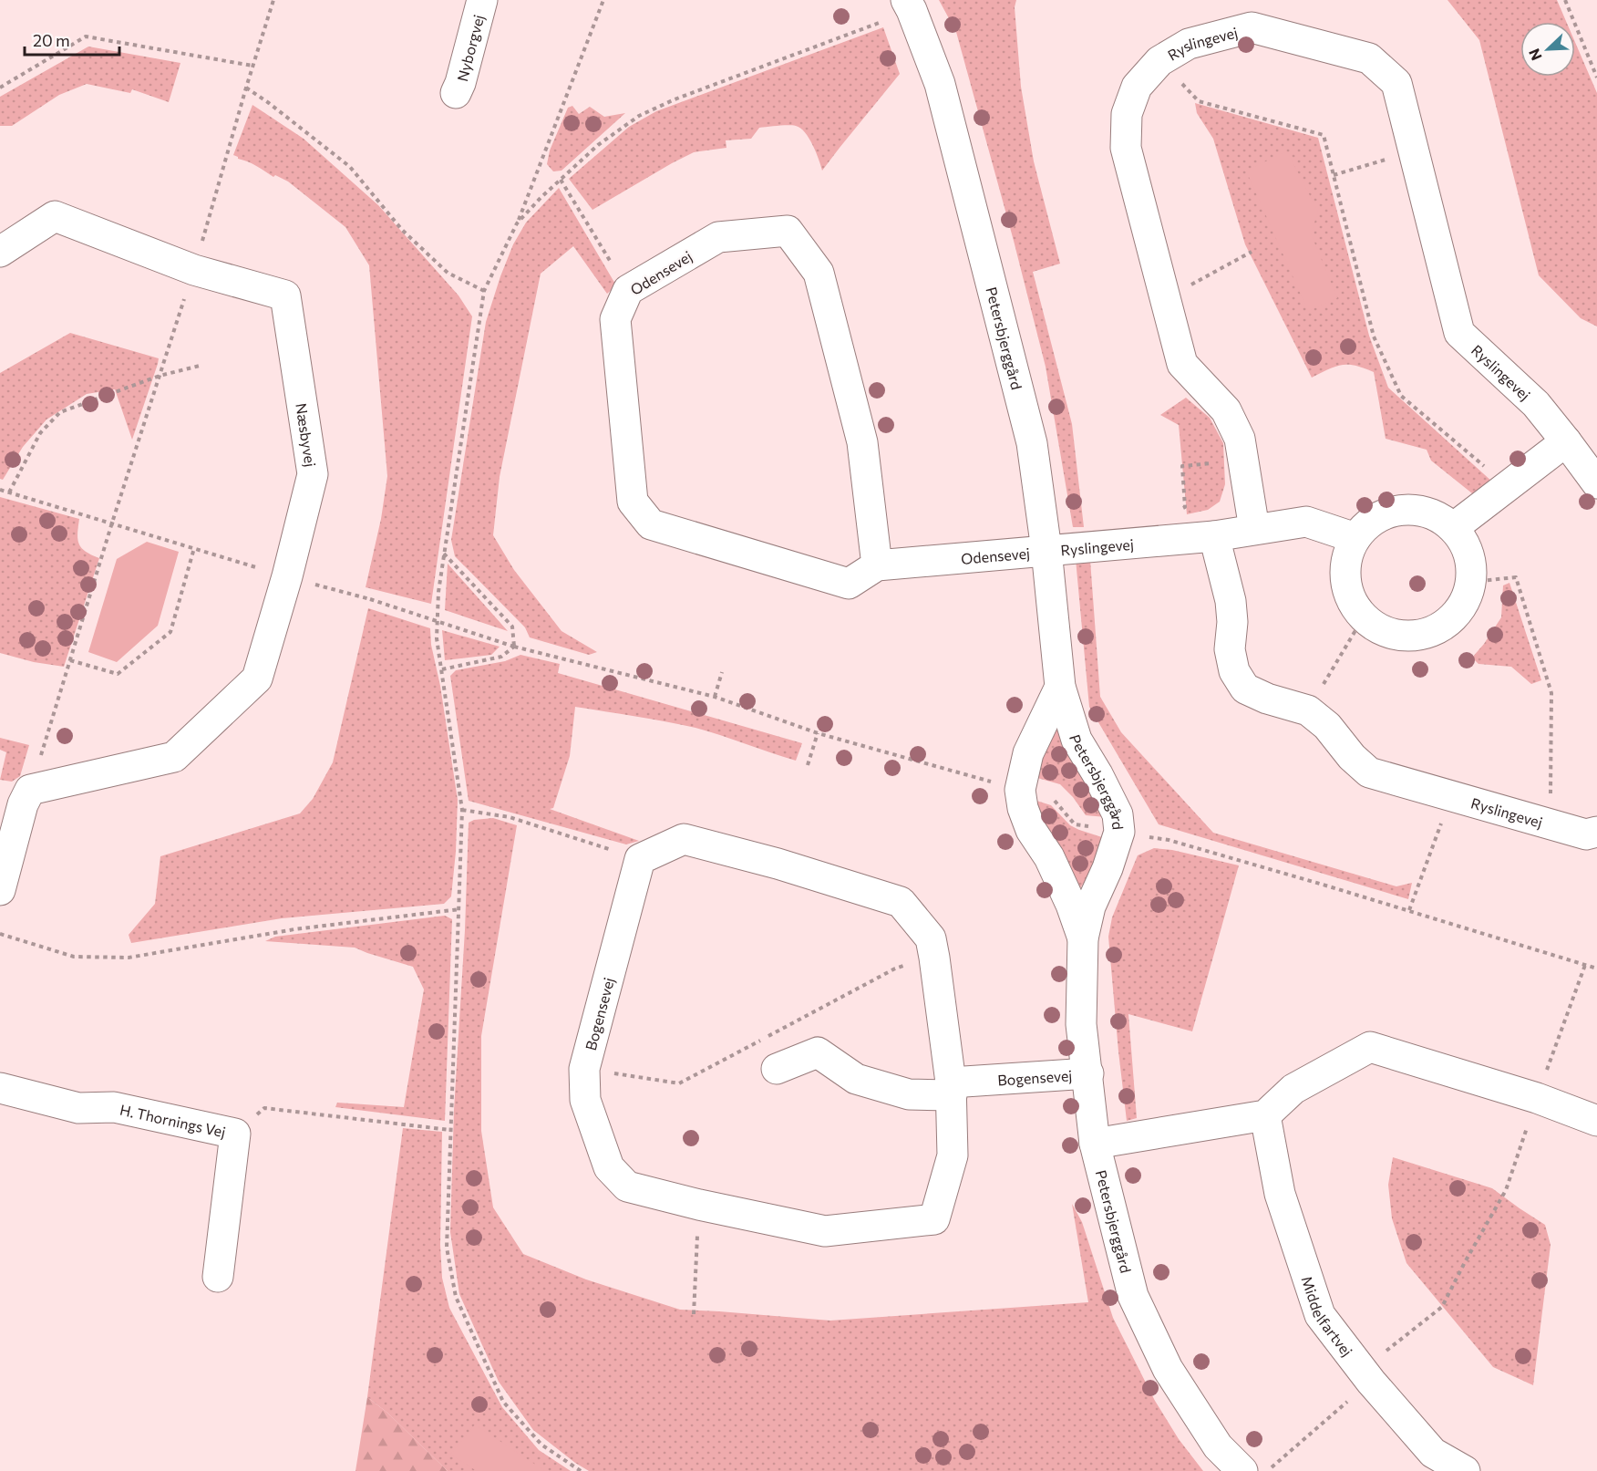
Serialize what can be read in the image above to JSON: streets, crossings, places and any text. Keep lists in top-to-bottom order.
{
  "streets": {
    "street": [
      "Ryslingevej",
      "Nyborgvej",
      "Odensevej",
      "Petersbjerggård",
      "Næsbyvej",
      "Bogensevej",
      "H. Thornings Vej",
      "Middelfartvej"
    ]
  },
  "crossings": [
    ["Ryslingevej", "Odensevej"],
    ["Ryslingevej", "Petersbjerggård"],
    ["Odensevej", "Petersbjerggård"],
    ["Petersbjerggård", "Bogensevej"]
  ],
  "scale_bar": "20 m",
  "north": "bottom left"
}
